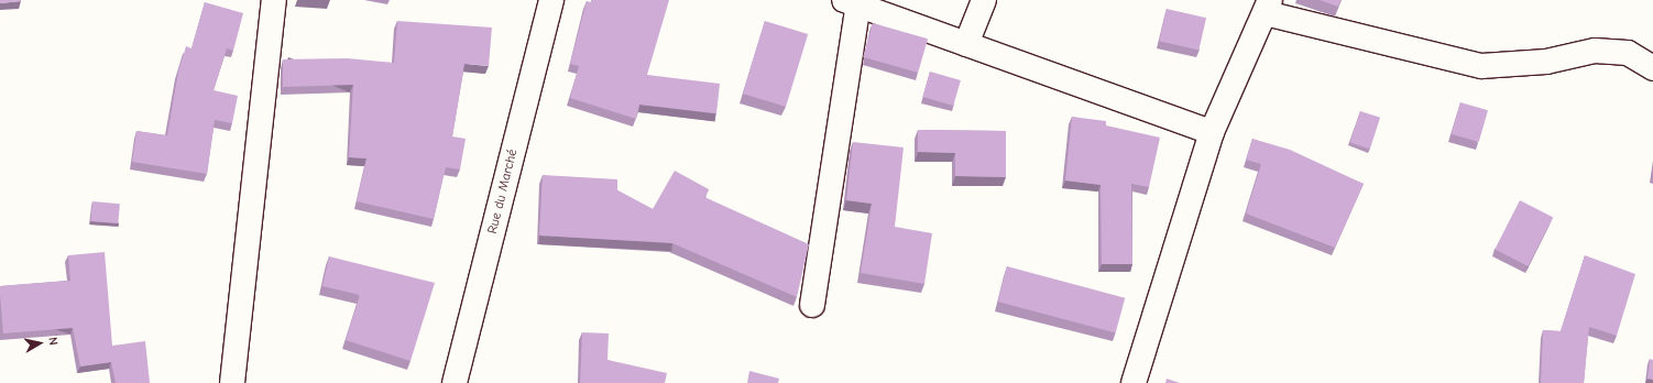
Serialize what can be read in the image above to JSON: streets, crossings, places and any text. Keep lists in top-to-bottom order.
{
  "streets": {
    "street": ["Rue du Marché"]
  },
  "north": "right"
}
